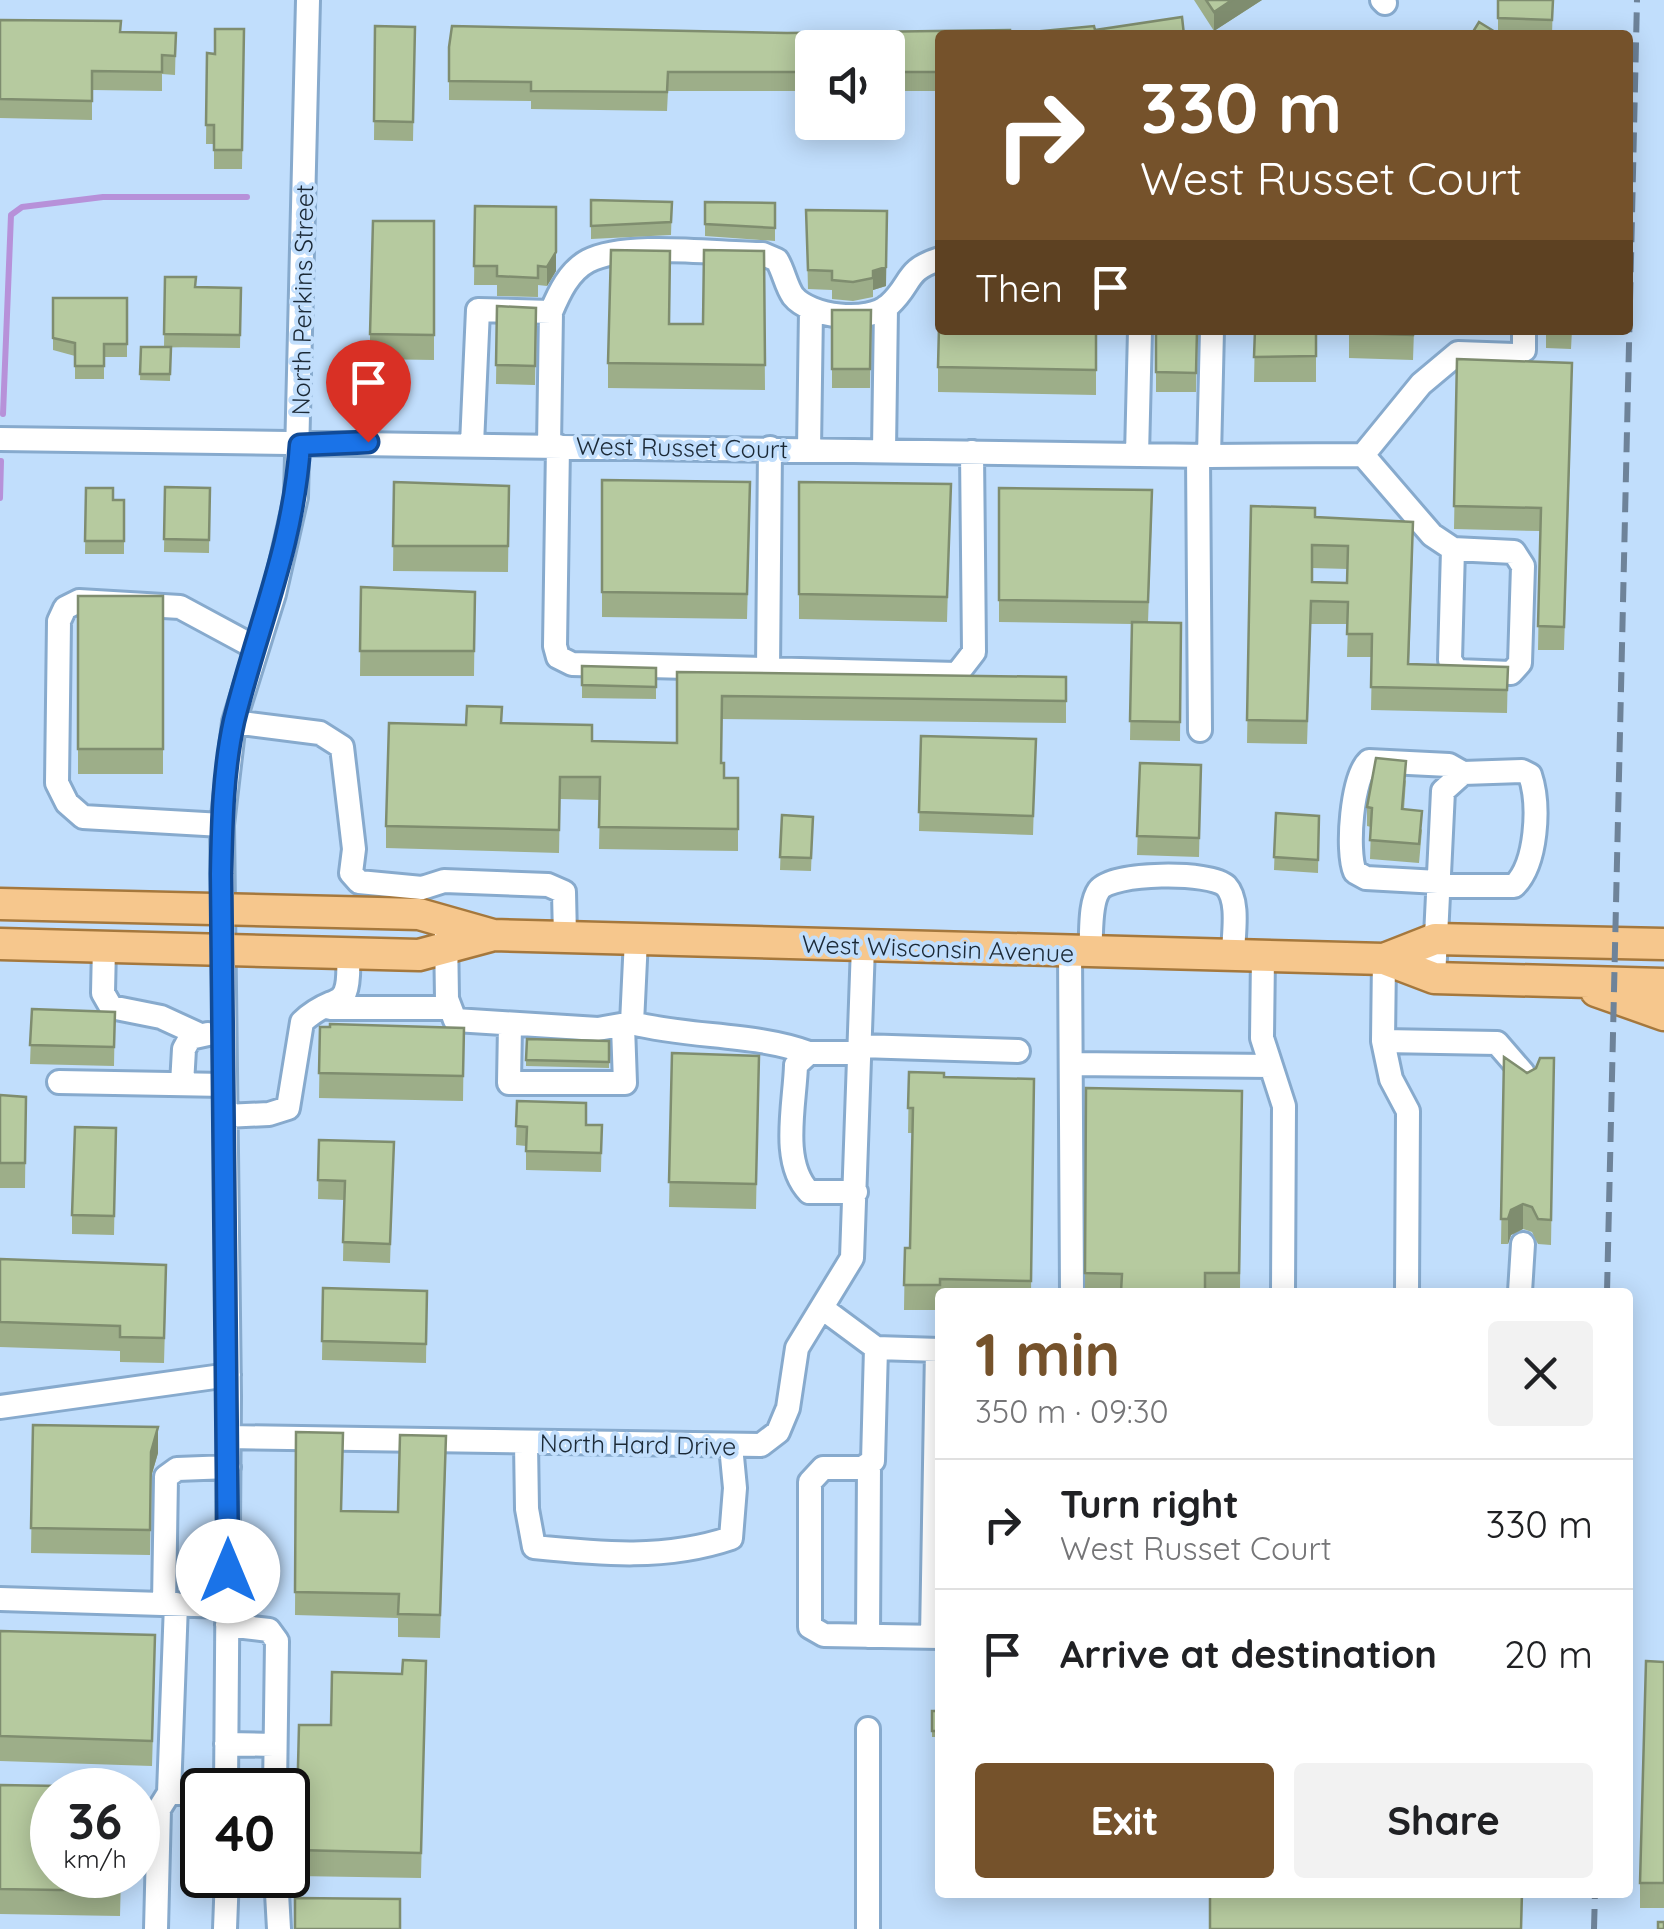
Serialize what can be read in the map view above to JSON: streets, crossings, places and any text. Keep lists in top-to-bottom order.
{
  "streets": {
    "main road": ["West Wisconsin Avenue"],
    "street": ["North Perkins Street", "West Russet Court", "North Hard Drive"]
  },
  "crossings": [
    ["North Perkins Street", "West Russet Court"],
    ["North Perkins Street", "West Wisconsin Avenue"],
    ["North Perkins Street", "North Hard Drive"],
    ["West Wisconsin Avenue", "North Hard Drive"]
  ],
  "page": {
    "turn": ["330 m", "West Russet Court"],
    "then": "Then",
    "heading": ["1 min", "350 m · 09:30"],
    "list": [
      {
        "name": "Turn right",
        "note": "West Russet Court",
        "value": "330 m"
      },
      {
        "name": "Arrive at destination",
        "value": "20 m"
      }
    ],
    "buttons": ["Exit", "Share"],
    "speed": "36 km/h",
    "limit": "40"
  }
}
